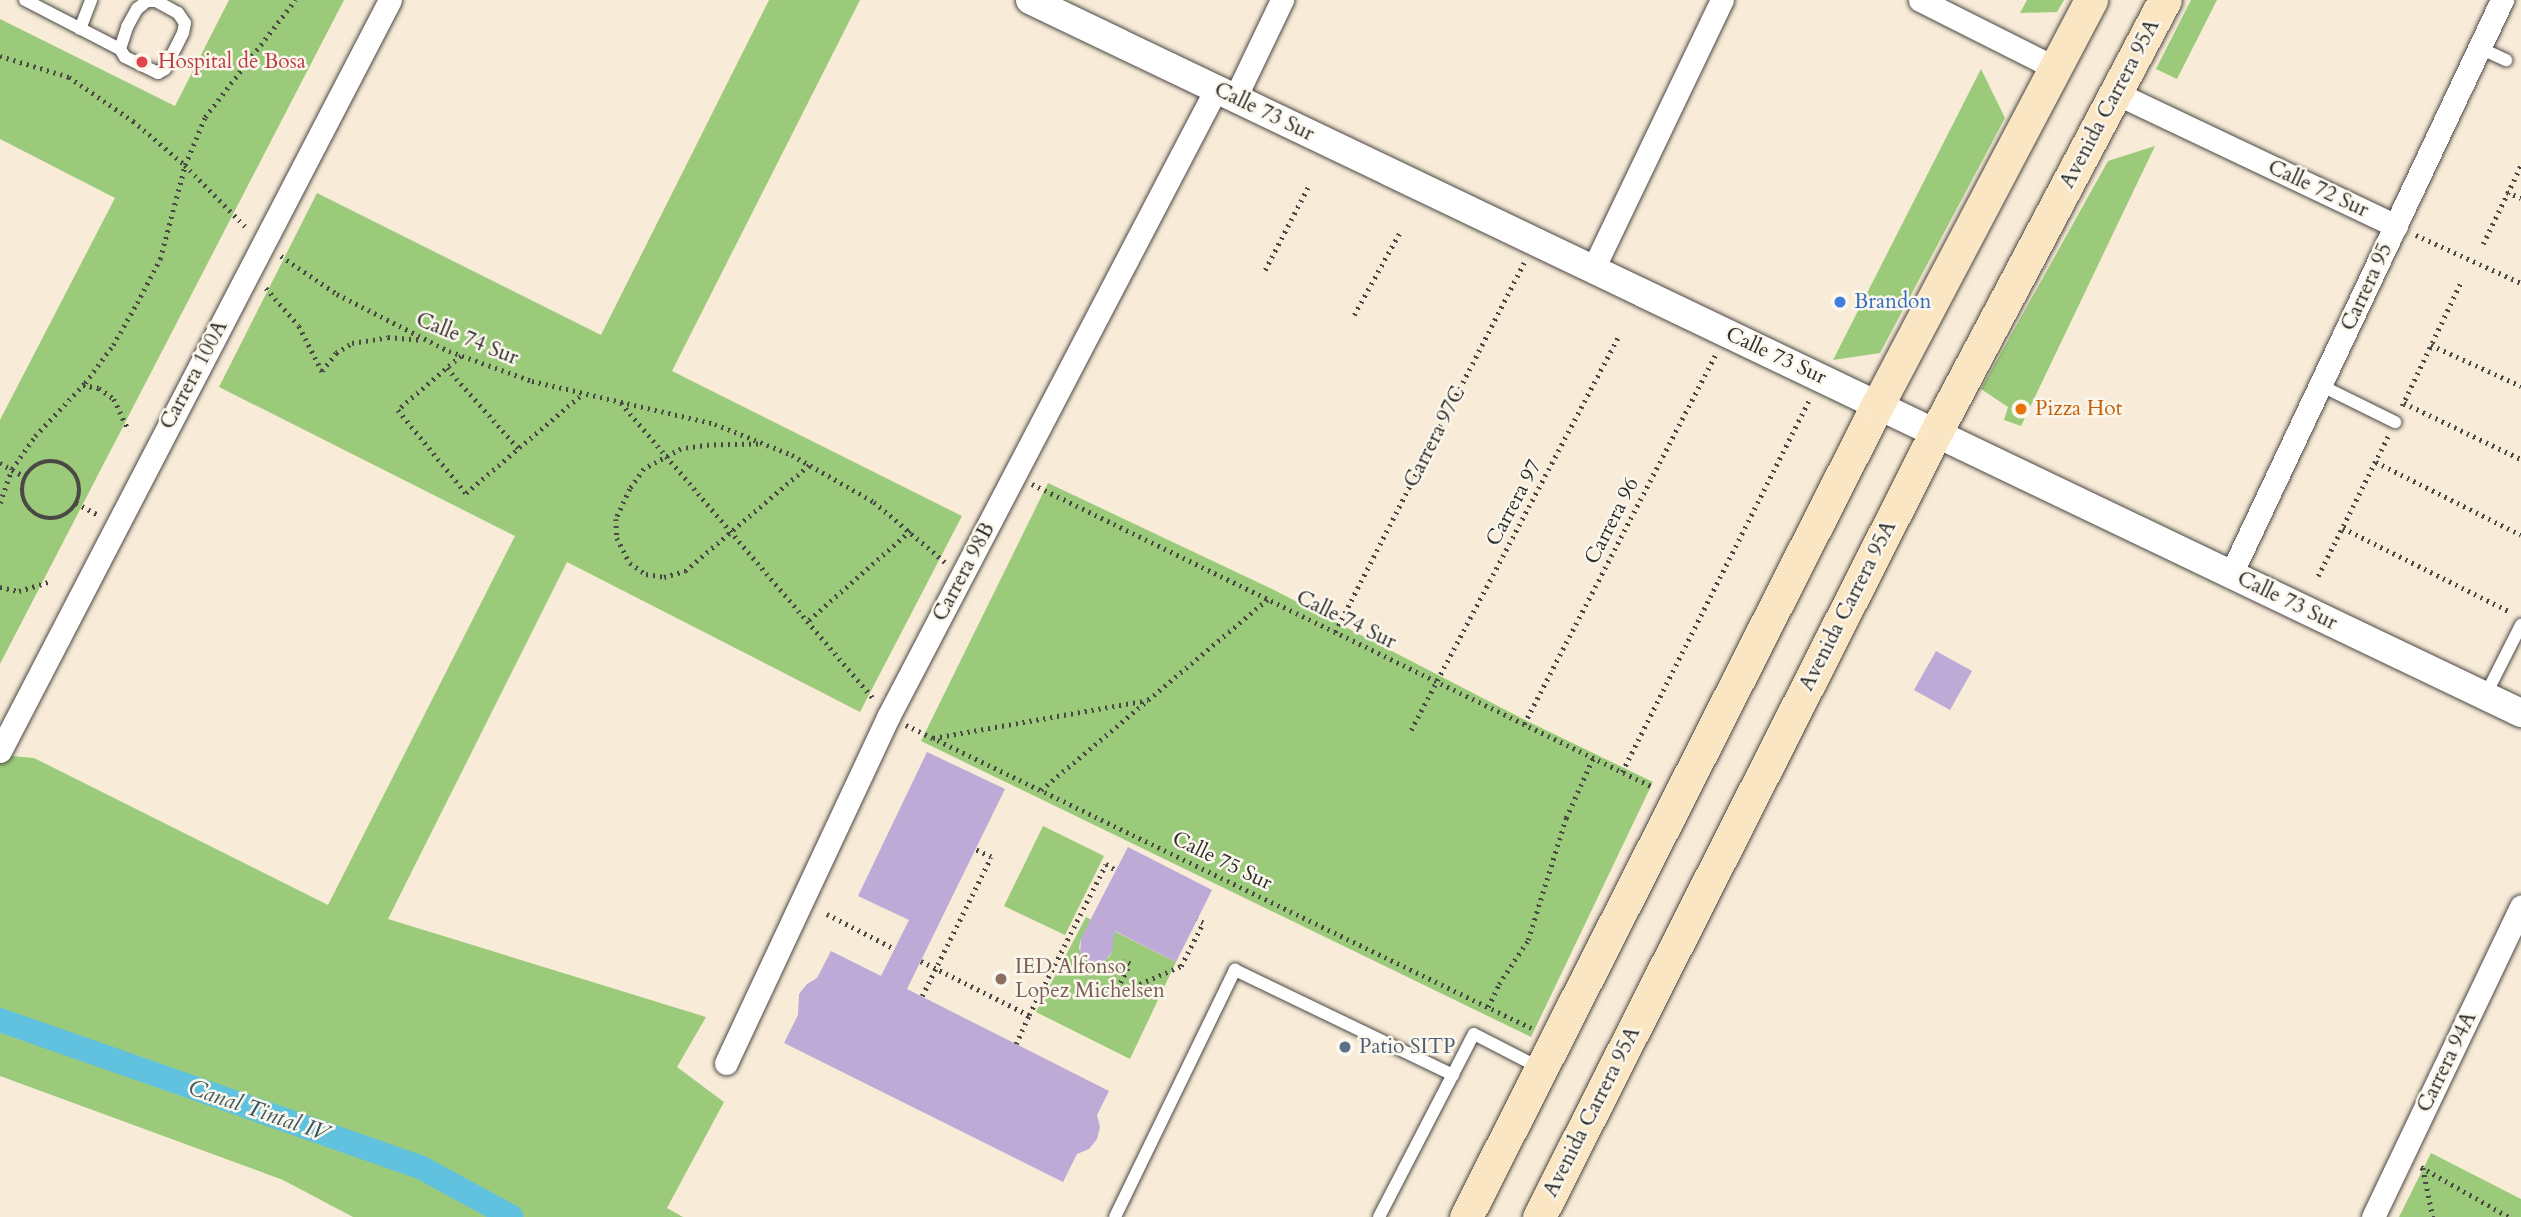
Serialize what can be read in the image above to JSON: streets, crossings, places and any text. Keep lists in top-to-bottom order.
{
  "streets": {
    "main road": ["Avenida Carrera 95A"],
    "street": [
      "Calle 73 Sur",
      "Calle 72 Sur",
      "Carrera 95",
      "Carrera 100A",
      "Carrera 98B",
      "Carrera 94A"
    ],
    "path": [
      "Calle 74 Sur",
      "Carrera 97C",
      "Carrera 97",
      "Carrera 96",
      "Calle 75 Sur"
    ]
  },
  "crossings": [
    ["Avenida Carrera 95A", "Calle 73 Sur"],
    ["Avenida Carrera 95A", "Calle 72 Sur"],
    ["Calle 73 Sur", "Carrera 95"],
    ["Calle 73 Sur", "Carrera 97C"],
    ["Calle 73 Sur", "Carrera 96"],
    ["Calle 73 Sur", "Carrera 98B"],
    ["Calle 72 Sur", "Carrera 95"],
    ["Calle 74 Sur", "Carrera 100A"],
    ["Calle 74 Sur", "Carrera 97C"],
    ["Calle 74 Sur", "Carrera 97"],
    ["Calle 74 Sur", "Carrera 96"],
    ["Calle 74 Sur", "Carrera 98B"],
    ["Carrera 98B", "Calle 75 Sur"]
  ],
  "water": ["Canal Tintal IV"],
  "places": [
    "Hospital de Bosa",
    "Brandon",
    "Pizza Hot",
    "IED Alfonso Lopez Michelsen",
    "Patio SITP"
  ]
}
